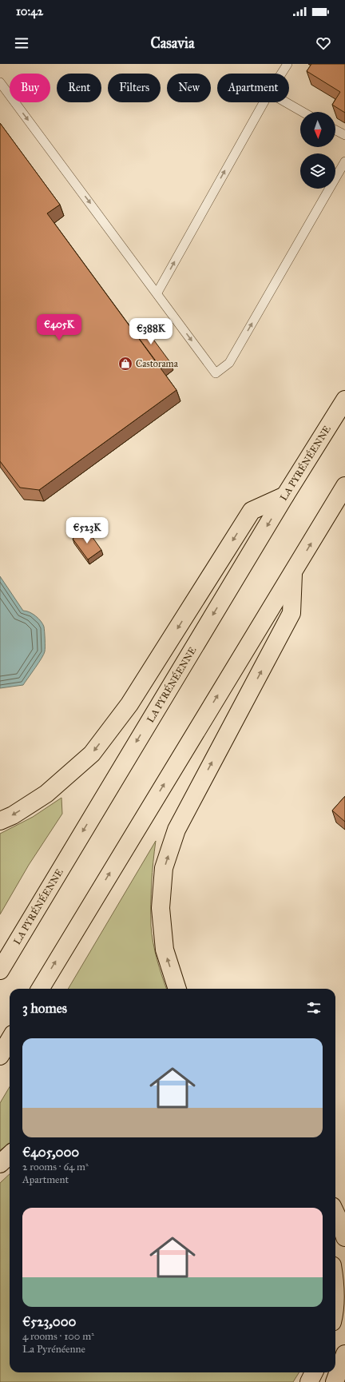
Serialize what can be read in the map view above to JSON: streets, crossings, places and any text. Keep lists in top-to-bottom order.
{
  "streets": {
    "highway": ["LA PYRÉNÉENNE"]
  },
  "places": {
    "shop": ["Castorama"]
  },
  "north": "bottom",
  "page": {
    "status": "10:42",
    "header": "Casavia",
    "chip": [
      "Buy",
      "Rent",
      "Filters",
      "New",
      "Apartment"
    ],
    "price": ["€405K", "€388K", "€523K"],
    "heading": "3 homes",
    "list": [
      {
        "name": "€405,000",
        "note": "2 rooms · 64 m² · Apartment"
      },
      {
        "name": "€523,000",
        "note": "4 rooms · 100 m² · La Pyrénéenne"
      }
    ]
  }
}
